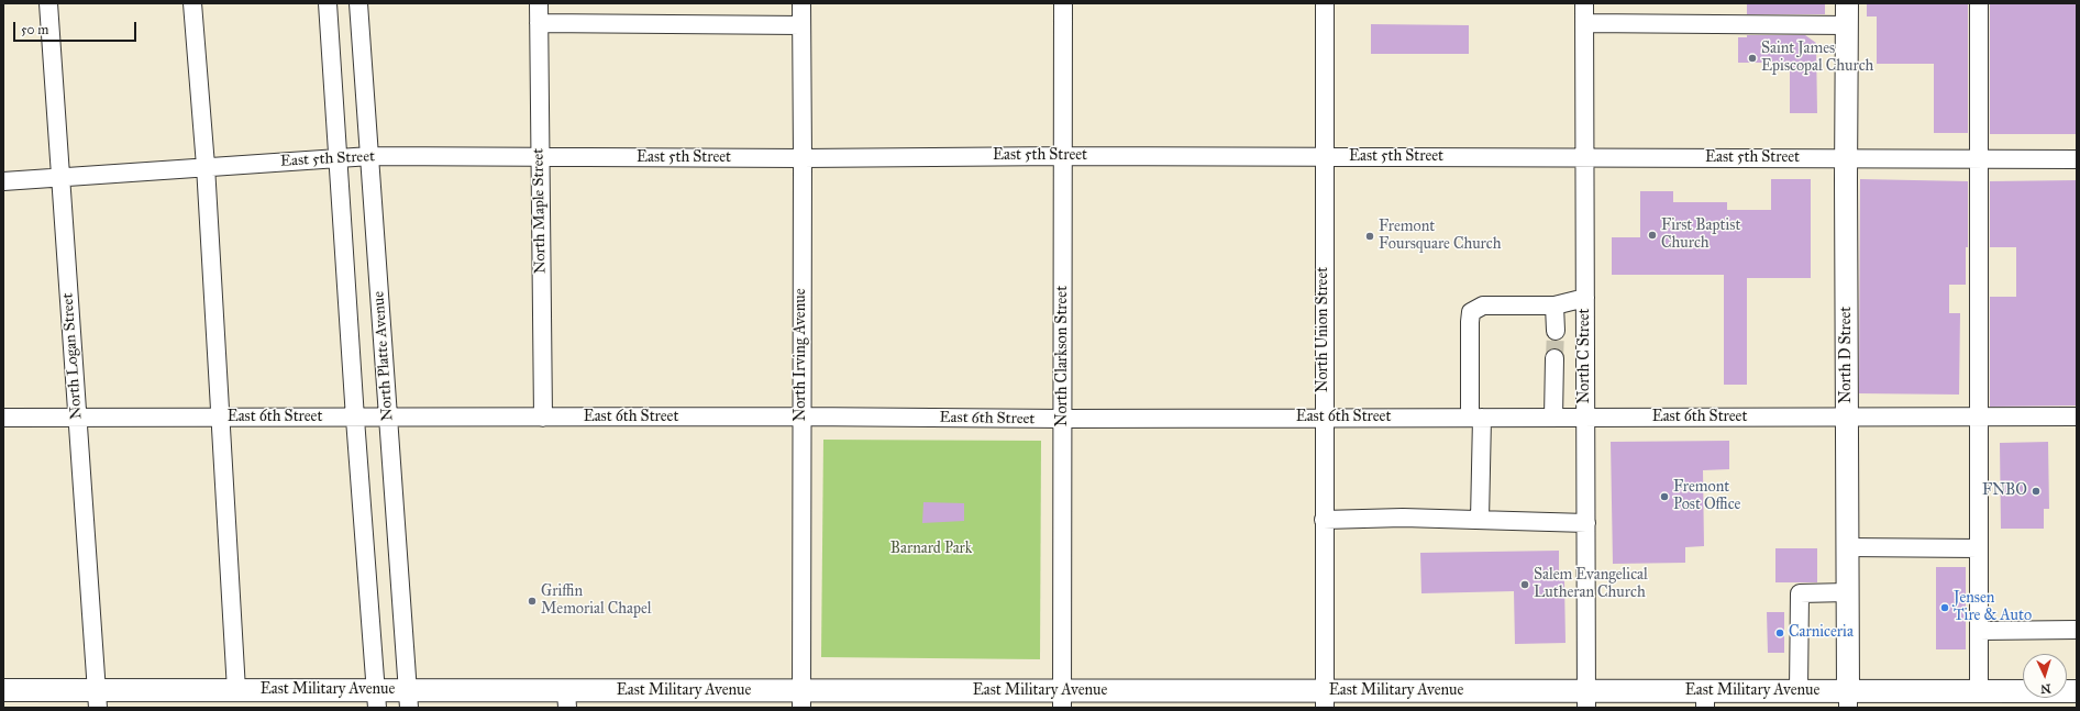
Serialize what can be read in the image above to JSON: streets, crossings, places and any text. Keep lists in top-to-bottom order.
{
  "streets": {
    "main road": ["North D Street", "East Military Avenue"],
    "street": [
      "East 5th Street",
      "North Maple Street",
      "North Union Street",
      "North Irving Avenue",
      "North Logan Street",
      "North Platte Avenue",
      "North Clarkson Street",
      "North C Street",
      "East 6th Street"
    ]
  },
  "crossings": [
    ["East 5th Street", "North Maple Street"],
    ["East 5th Street", "North Union Street"],
    ["East 5th Street", "North Irving Avenue"],
    ["East 5th Street", "North D Street"],
    ["East 5th Street", "North Logan Street"],
    ["East 5th Street", "North Platte Avenue"],
    ["East 5th Street", "North Clarkson Street"],
    ["East 5th Street", "North C Street"],
    ["North Maple Street", "East 6th Street"],
    ["North Union Street", "East 6th Street"],
    ["North Union Street", "East Military Avenue"],
    ["North Irving Avenue", "East 6th Street"],
    ["North Irving Avenue", "East Military Avenue"],
    ["North D Street", "East 6th Street"],
    ["North D Street", "East Military Avenue"],
    ["North Logan Street", "East 6th Street"],
    ["North Logan Street", "East Military Avenue"],
    ["North Platte Avenue", "East 6th Street"],
    ["North Platte Avenue", "East Military Avenue"],
    ["North Clarkson Street", "East 6th Street"],
    ["North Clarkson Street", "East Military Avenue"],
    ["North C Street", "East 6th Street"],
    ["North C Street", "East Military Avenue"]
  ],
  "parks": ["Barnard Park"],
  "places": [
    "Saint James Episcopal Church",
    "First Baptist Church",
    "Fremont Foursquare Church",
    "FNBO",
    "Fremont Post Office",
    "Salem Evangelical Lutheran Church",
    "Griffin Memorial Chapel",
    "Jensen Tire & Auto",
    "Carniceria"
  ],
  "scale_bar": "50 m",
  "north": "bottom"
}
